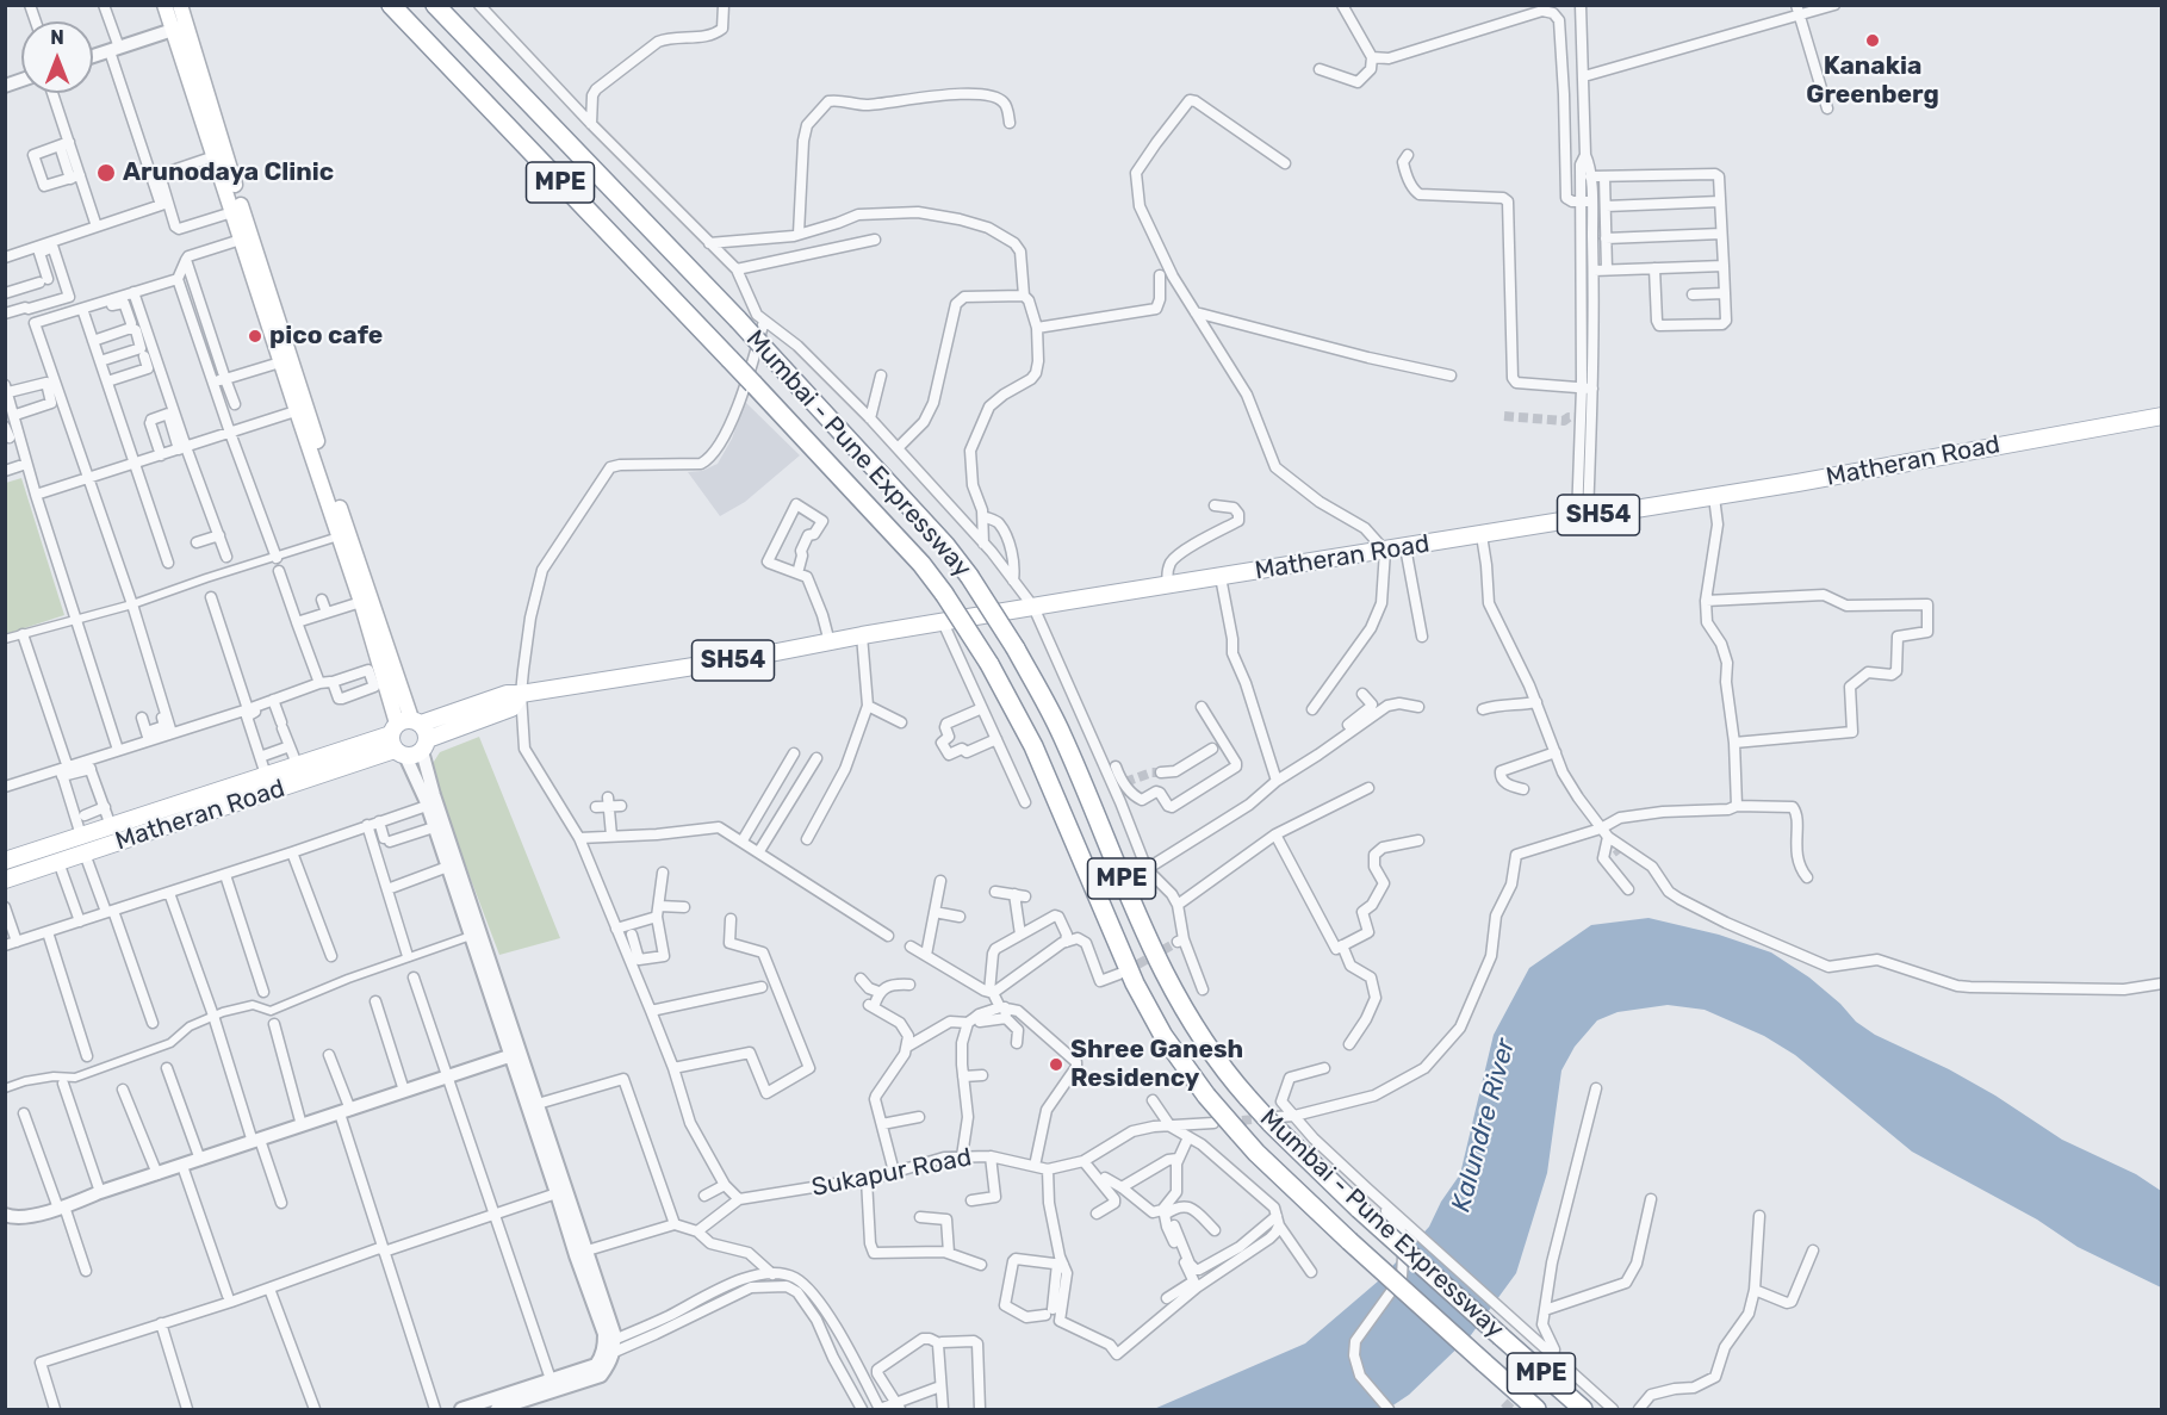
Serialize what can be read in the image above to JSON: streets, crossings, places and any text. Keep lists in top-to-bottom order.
{
  "streets": {
    "highway": ["MPE", "Mumbai - Pune Expressway"],
    "main road": ["Matheran Road", "SH54"],
    "street": ["Sukapur Road"]
  },
  "water": ["Kalundre River"],
  "places": [
    "Kanakia Greenberg",
    "Arunodaya Clinic",
    "pico cafe",
    "Shree Ganesh Residency"
  ],
  "north": "top"
}
